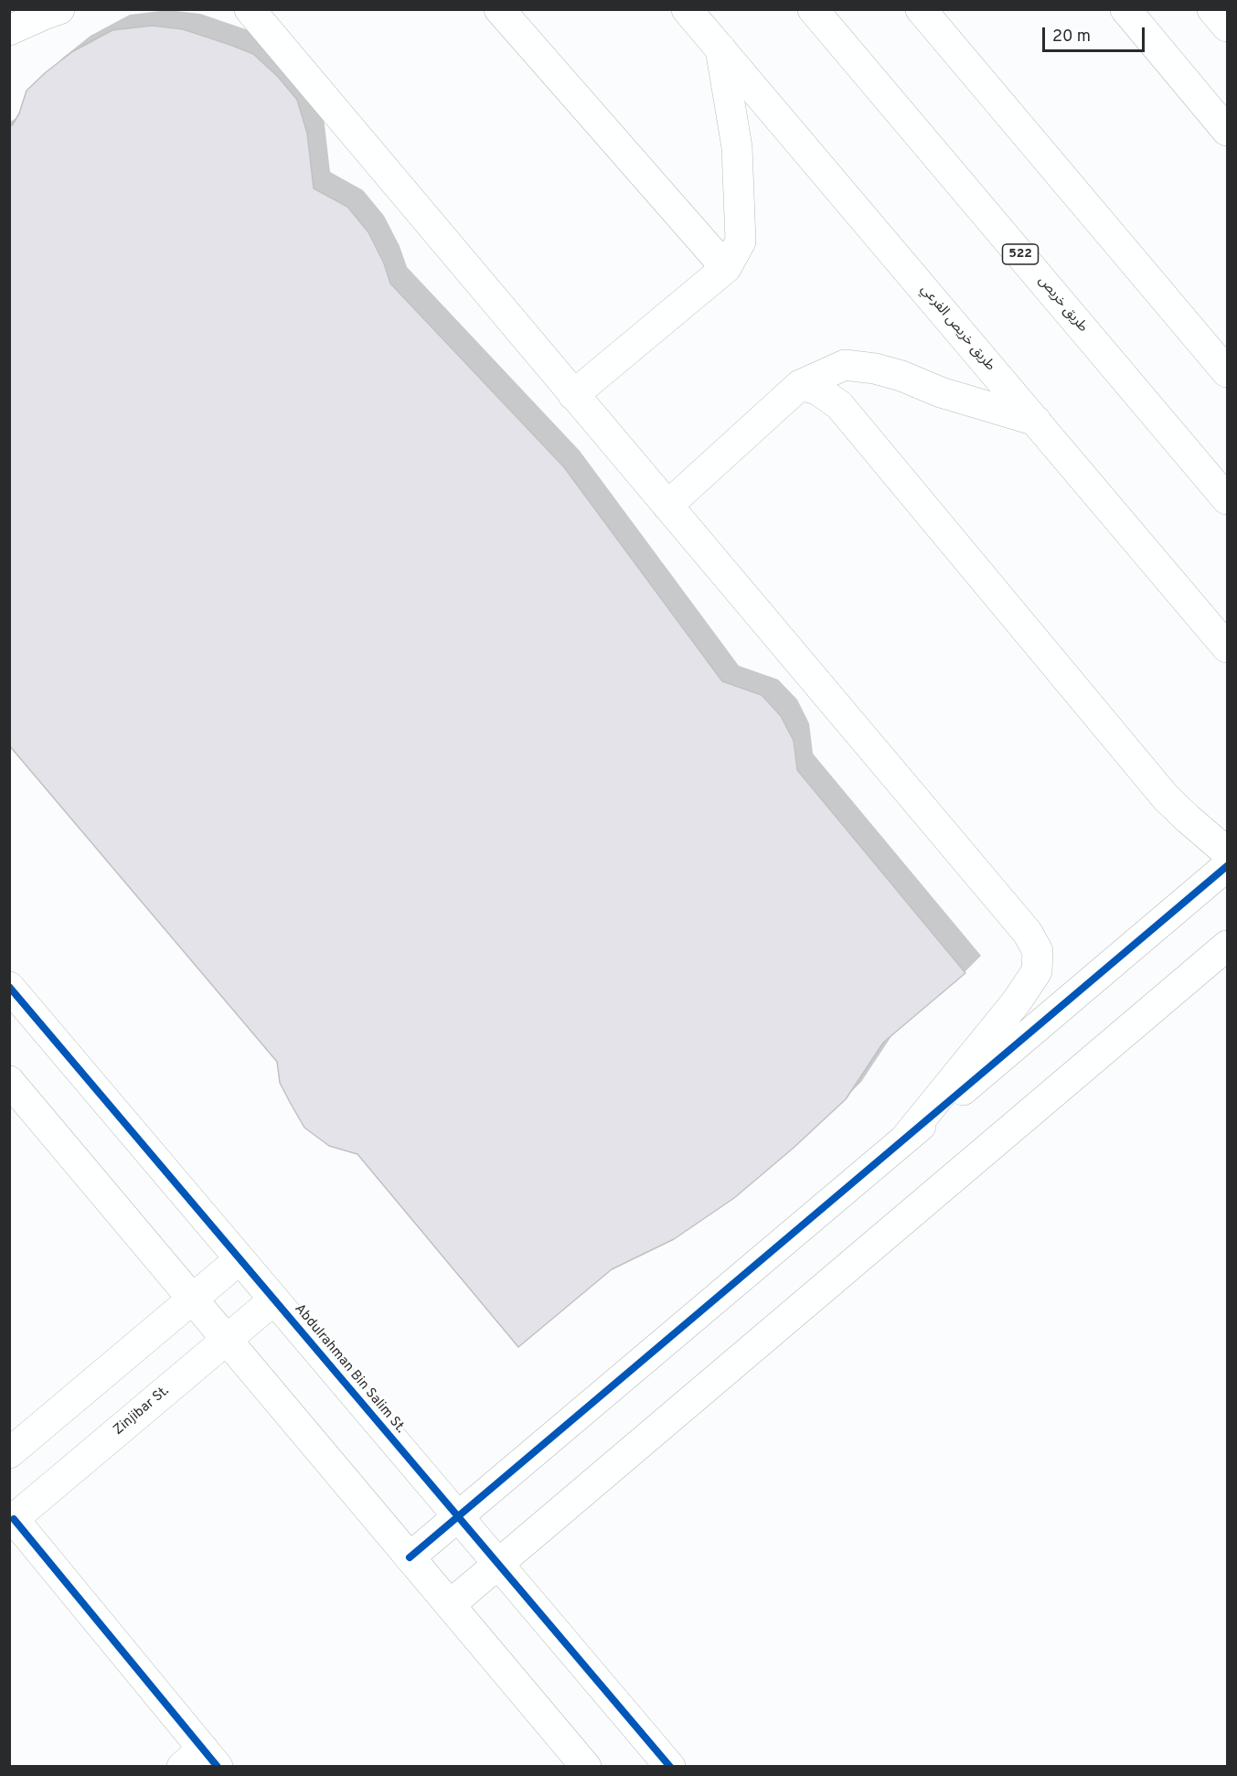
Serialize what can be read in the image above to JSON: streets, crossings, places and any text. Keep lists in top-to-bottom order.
{
  "streets": {
    "main road": [
      "522",
      "طريق خريص",
      "طريق خريص الفرعي",
      "Abdulrahman Bin Salim St.",
      "Zinjibar St."
    ]
  },
  "crossings": [
    ["Abdulrahman Bin Salim St.", "Zinjibar St."]
  ],
  "scale_bar": "20 m"
}
